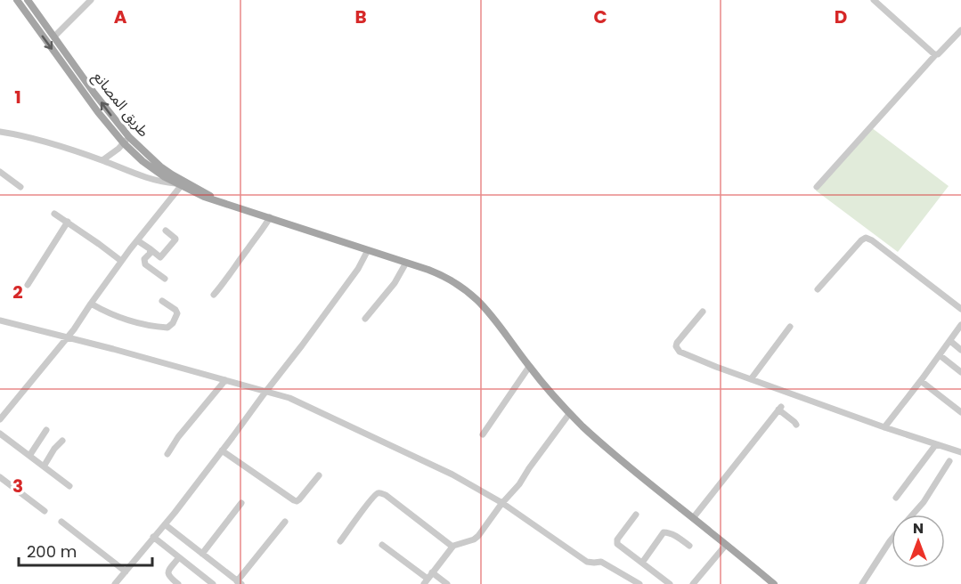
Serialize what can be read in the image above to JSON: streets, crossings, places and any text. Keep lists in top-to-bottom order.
{
  "streets": {
    "main road": ["طريق المصانع"]
  },
  "scale_bar": "200 m",
  "north": "top",
  "grid": {
    "columns": [
      "A",
      "B",
      "C",
      "D"
    ],
    "rows": ["1", "2", "3"]
  }
}
